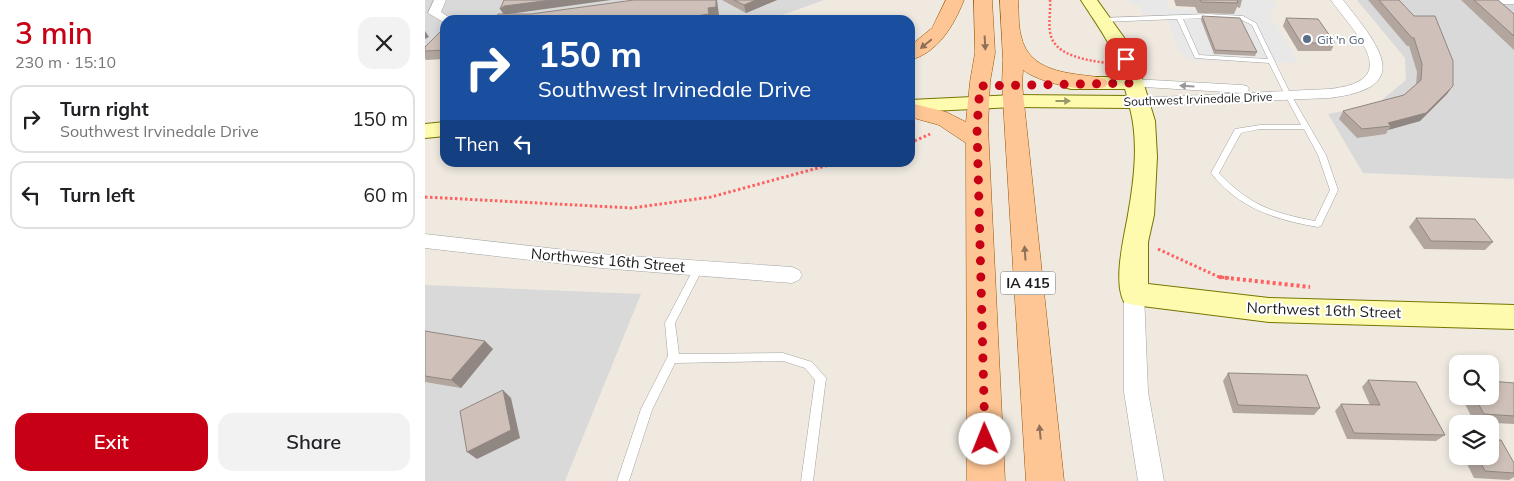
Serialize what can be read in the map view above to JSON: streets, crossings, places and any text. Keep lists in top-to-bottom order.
{
  "streets": {
    "main road": ["Southwest Irvinedale Drive", "Northwest 16th Street", "IA 415"]
  },
  "crossings": [
    ["Southwest Irvinedale Drive", "IA 415"]
  ],
  "places": ["Git 'n Go"],
  "page": {
    "heading": ["3 min", "230 m · 15:10"],
    "turn": ["150 m", "Southwest Irvinedale Drive"],
    "list": [
      {
        "name": "Turn right",
        "note": "Southwest Irvinedale Drive",
        "value": "150 m"
      },
      {
        "name": "Turn left",
        "value": "60 m"
      }
    ],
    "then": "Then",
    "buttons": ["Exit", "Share"]
  }
}
